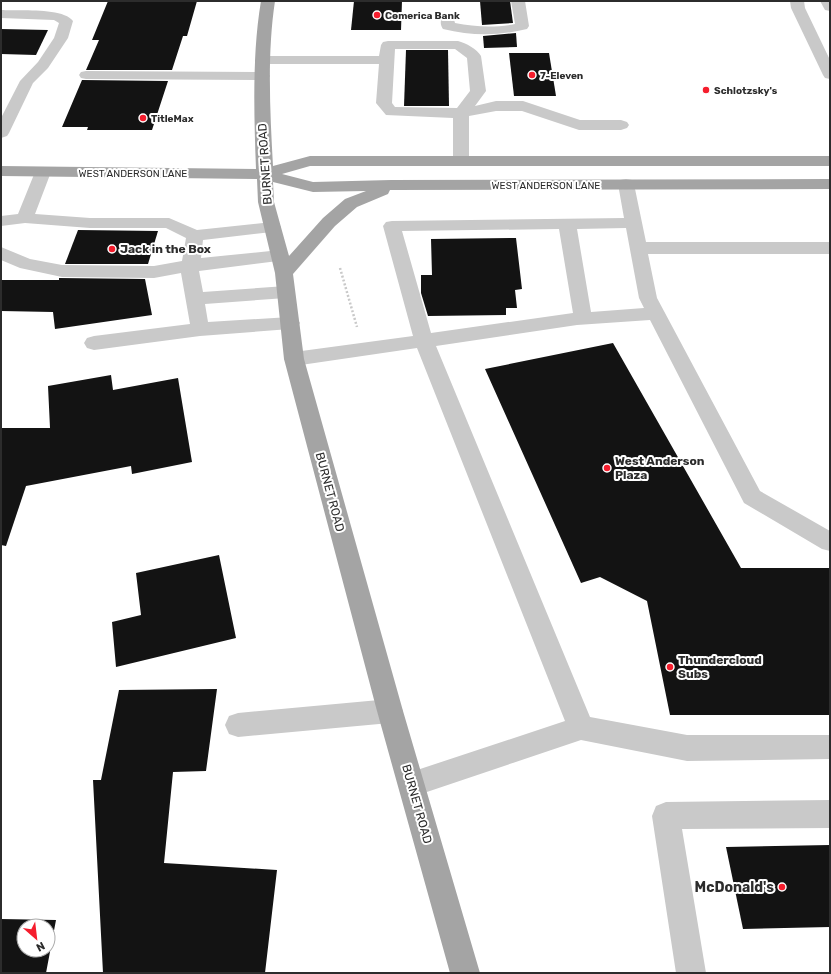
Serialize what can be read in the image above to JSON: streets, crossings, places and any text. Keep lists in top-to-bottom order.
{
  "streets": {
    "main road": ["BURNET ROAD", "WEST ANDERSON LANE"]
  },
  "crossings": [
    ["BURNET ROAD", "WEST ANDERSON LANE"]
  ],
  "places": [
    "Comerica Bank",
    "7-Eleven",
    "Schlotzsky's",
    "TitleMax",
    "Jack in the Box",
    "West Anderson Plaza",
    "Thundercloud Subs",
    "McDonald's"
  ],
  "north": "bottom right"
}
